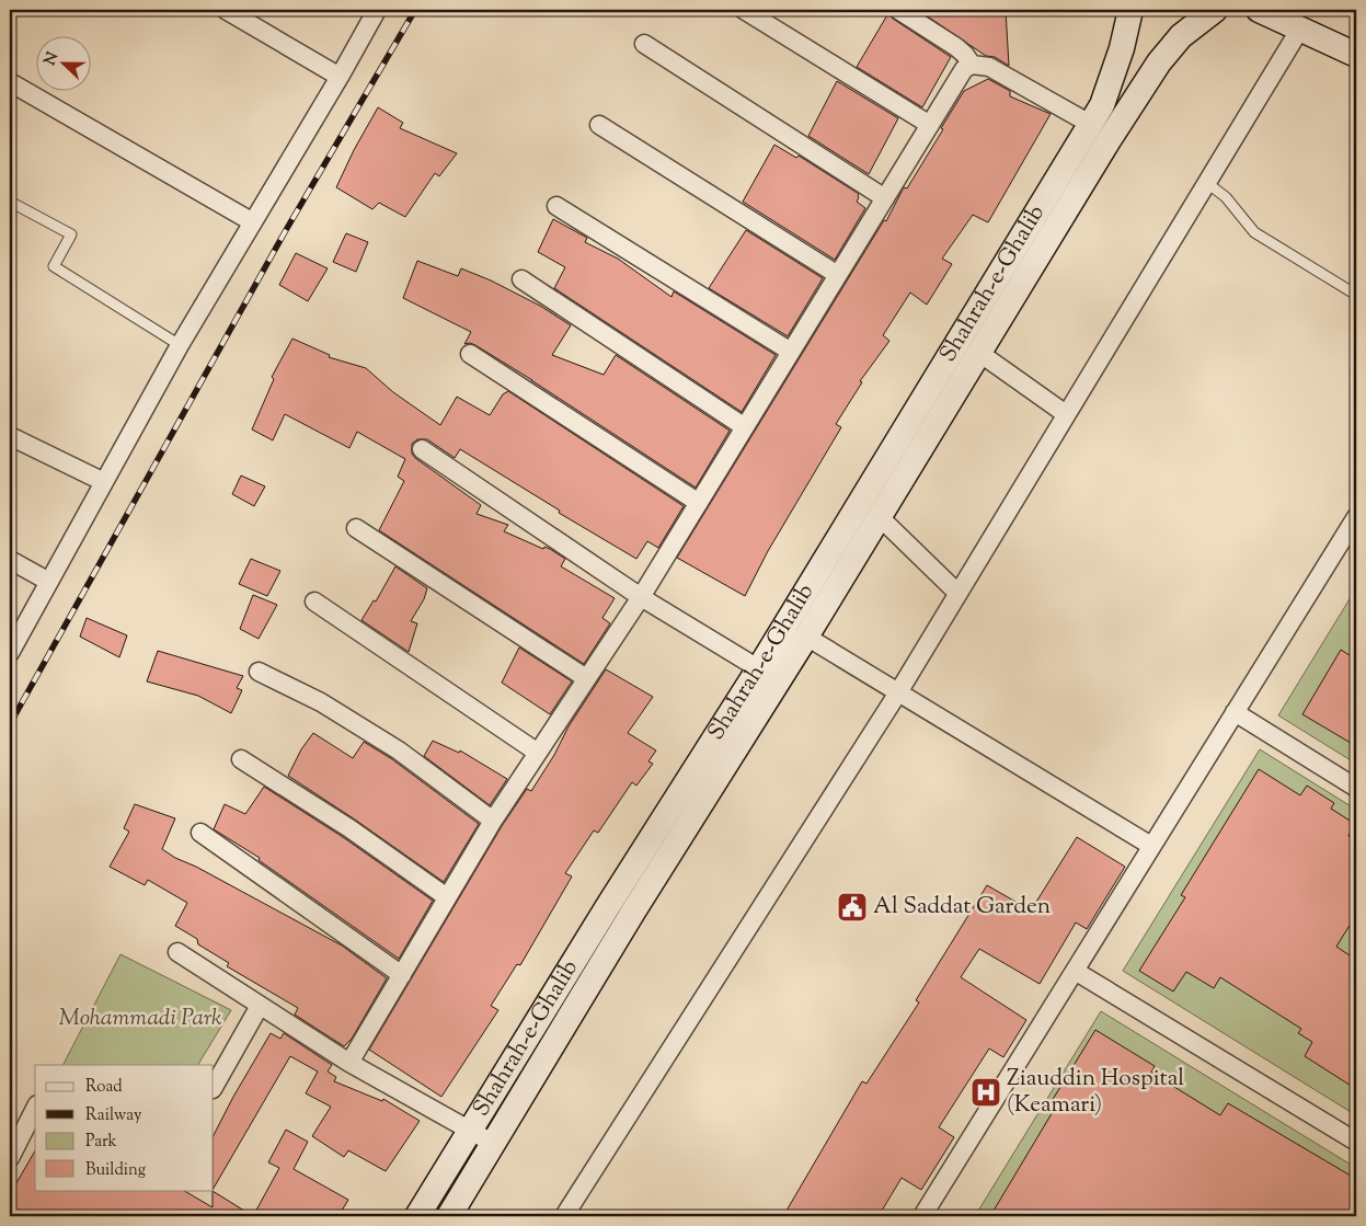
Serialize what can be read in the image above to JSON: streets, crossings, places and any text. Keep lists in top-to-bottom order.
{
  "streets": {
    "main road": ["Shahrah-e-Ghalib"]
  },
  "parks": ["Mohammadi Park"],
  "places": {
    "public building": ["Al Saddat Garden"],
    "hospital": ["Ziauddin Hospital (Keamari)"]
  },
  "legend": [
    "Road",
    "Railway",
    "Park",
    "Building"
  ],
  "north": "left"
}
